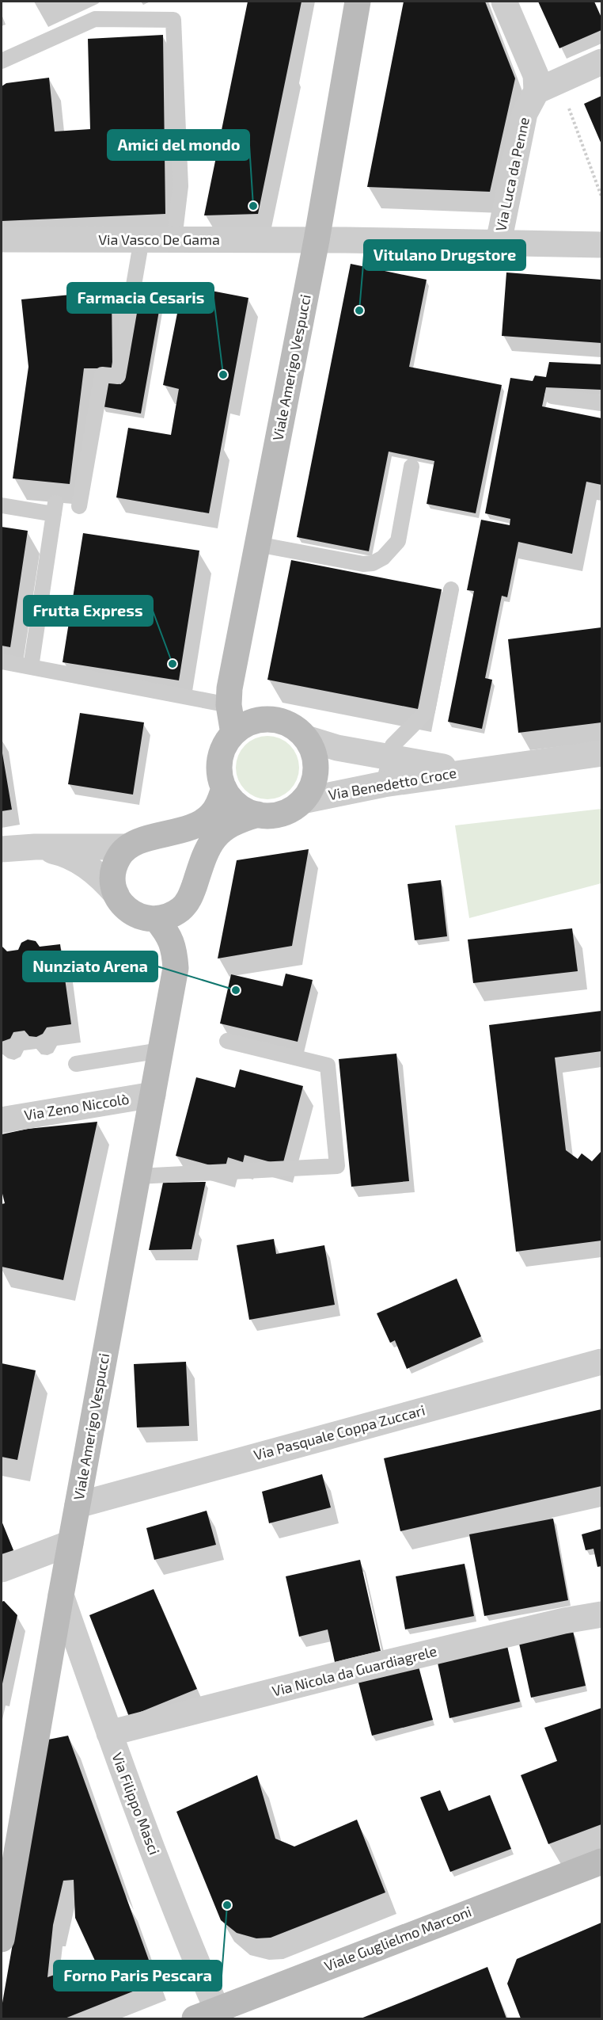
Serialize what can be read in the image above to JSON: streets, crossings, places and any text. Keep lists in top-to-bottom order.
{
  "streets": {
    "street": [
      "Via Luca da Penne",
      "Via Vasco De Gama",
      "Viale Amerigo Vespucci",
      "Via Benedetto Croce",
      "Via Zeno Niccolò",
      "Via Pasquale Coppa Zuccari",
      "Via Nicola da Guardiagrele",
      "Via Filippo Masci",
      "Viale Guglielmo Marconi"
    ]
  },
  "crossings": [
    ["Via Luca da Penne", "Via Vasco De Gama"],
    ["Via Vasco De Gama", "Viale Amerigo Vespucci"],
    ["Viale Amerigo Vespucci", "Via Benedetto Croce"],
    ["Viale Amerigo Vespucci", "Via Zeno Niccolò"],
    ["Viale Amerigo Vespucci", "Via Pasquale Coppa Zuccari"],
    ["Viale Amerigo Vespucci", "Via Filippo Masci"],
    ["Via Nicola da Guardiagrele", "Via Filippo Masci"],
    ["Via Filippo Masci", "Viale Guglielmo Marconi"]
  ],
  "places": [
    "Amici del mondo",
    "Vitulano Drugstore",
    "Farmacia Cesaris",
    "Frutta Express",
    "Nunziato Arena",
    "Forno Paris Pescara"
  ]
}
